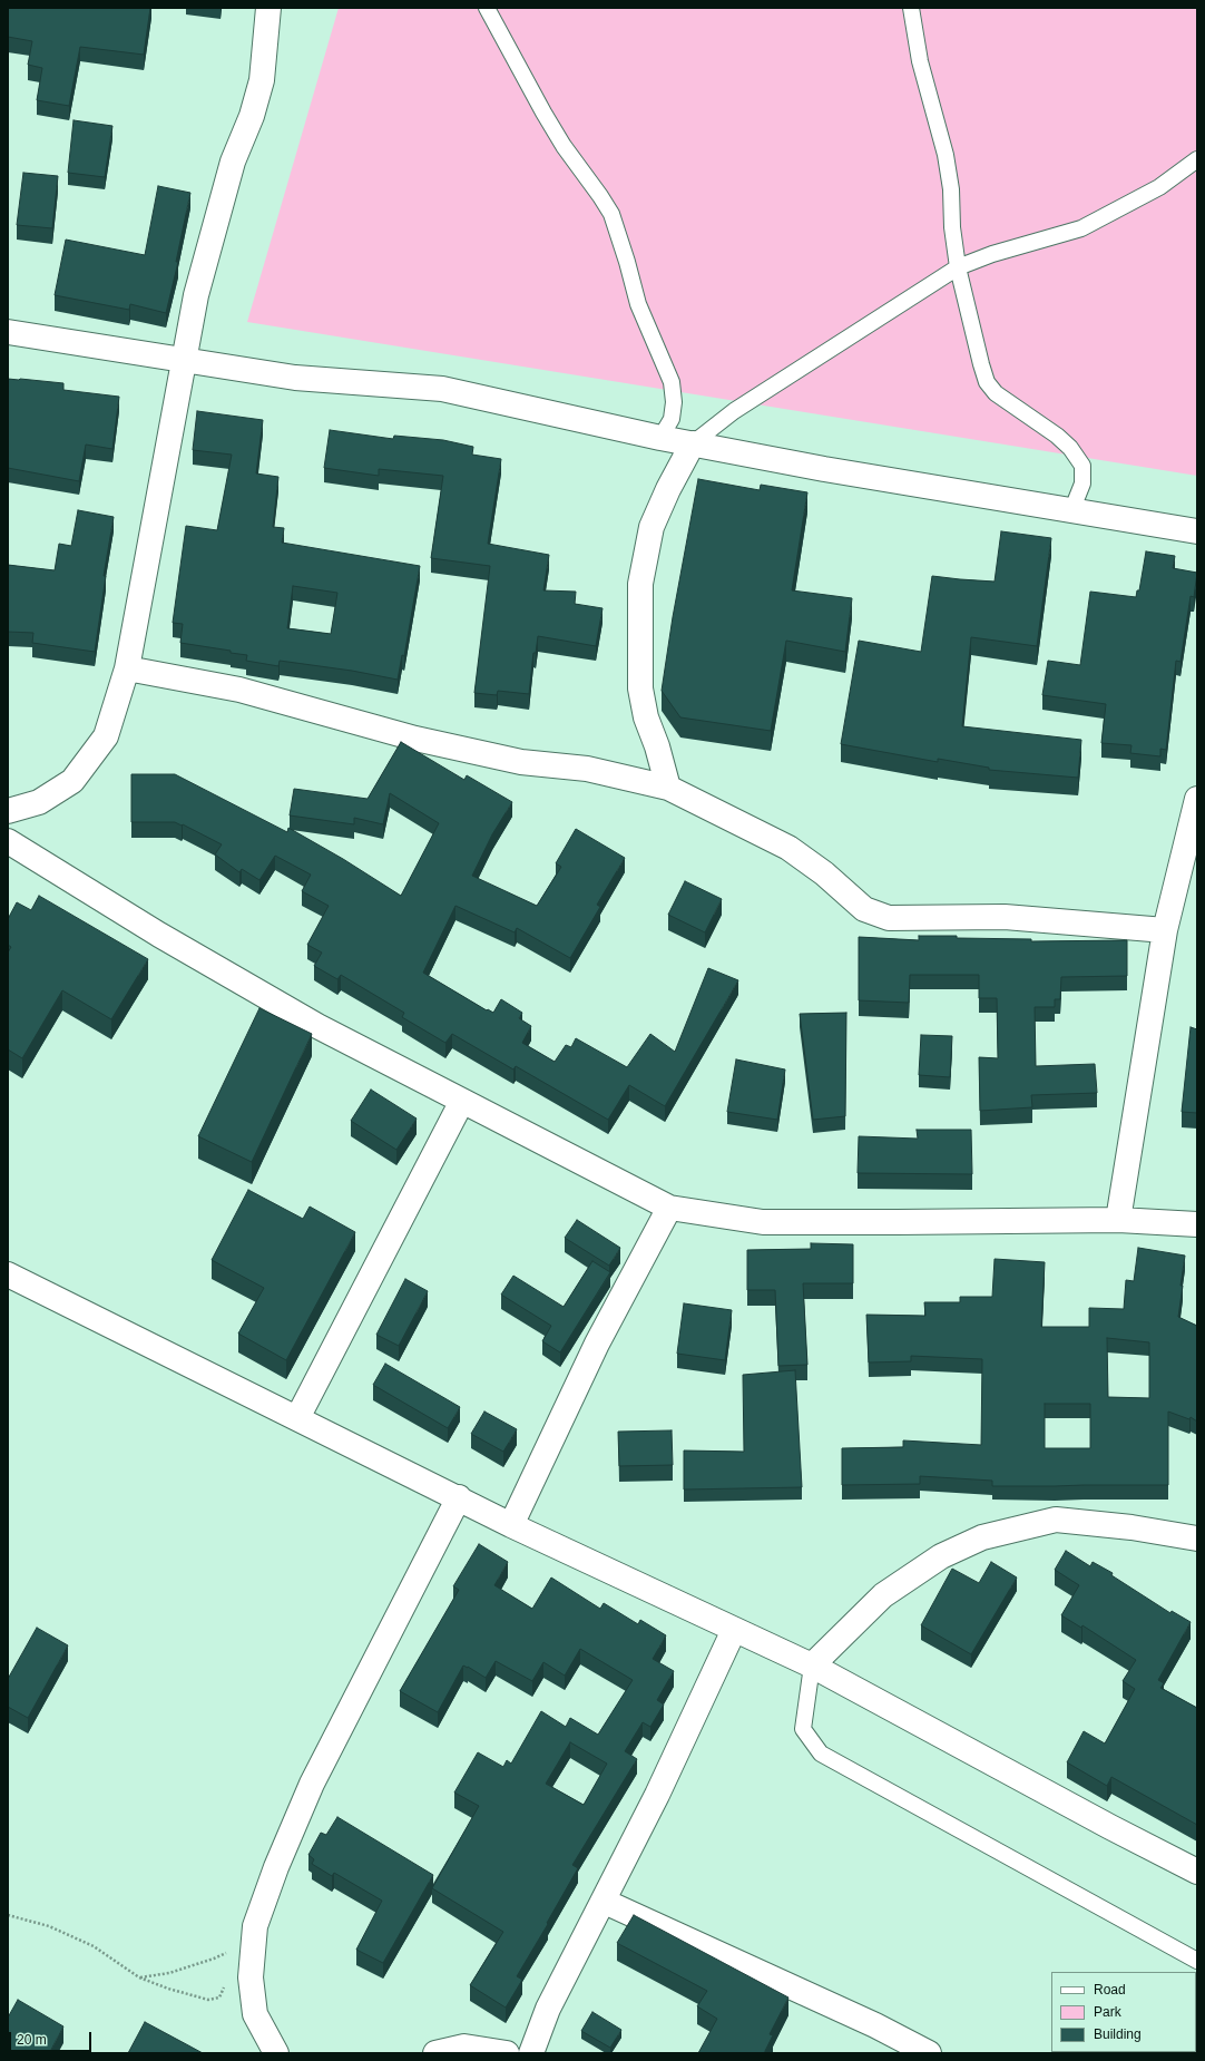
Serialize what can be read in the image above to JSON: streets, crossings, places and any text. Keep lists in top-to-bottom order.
{
  "legend": ["Road", "Park", "Building"],
  "scale_bar": "20 m"
}
